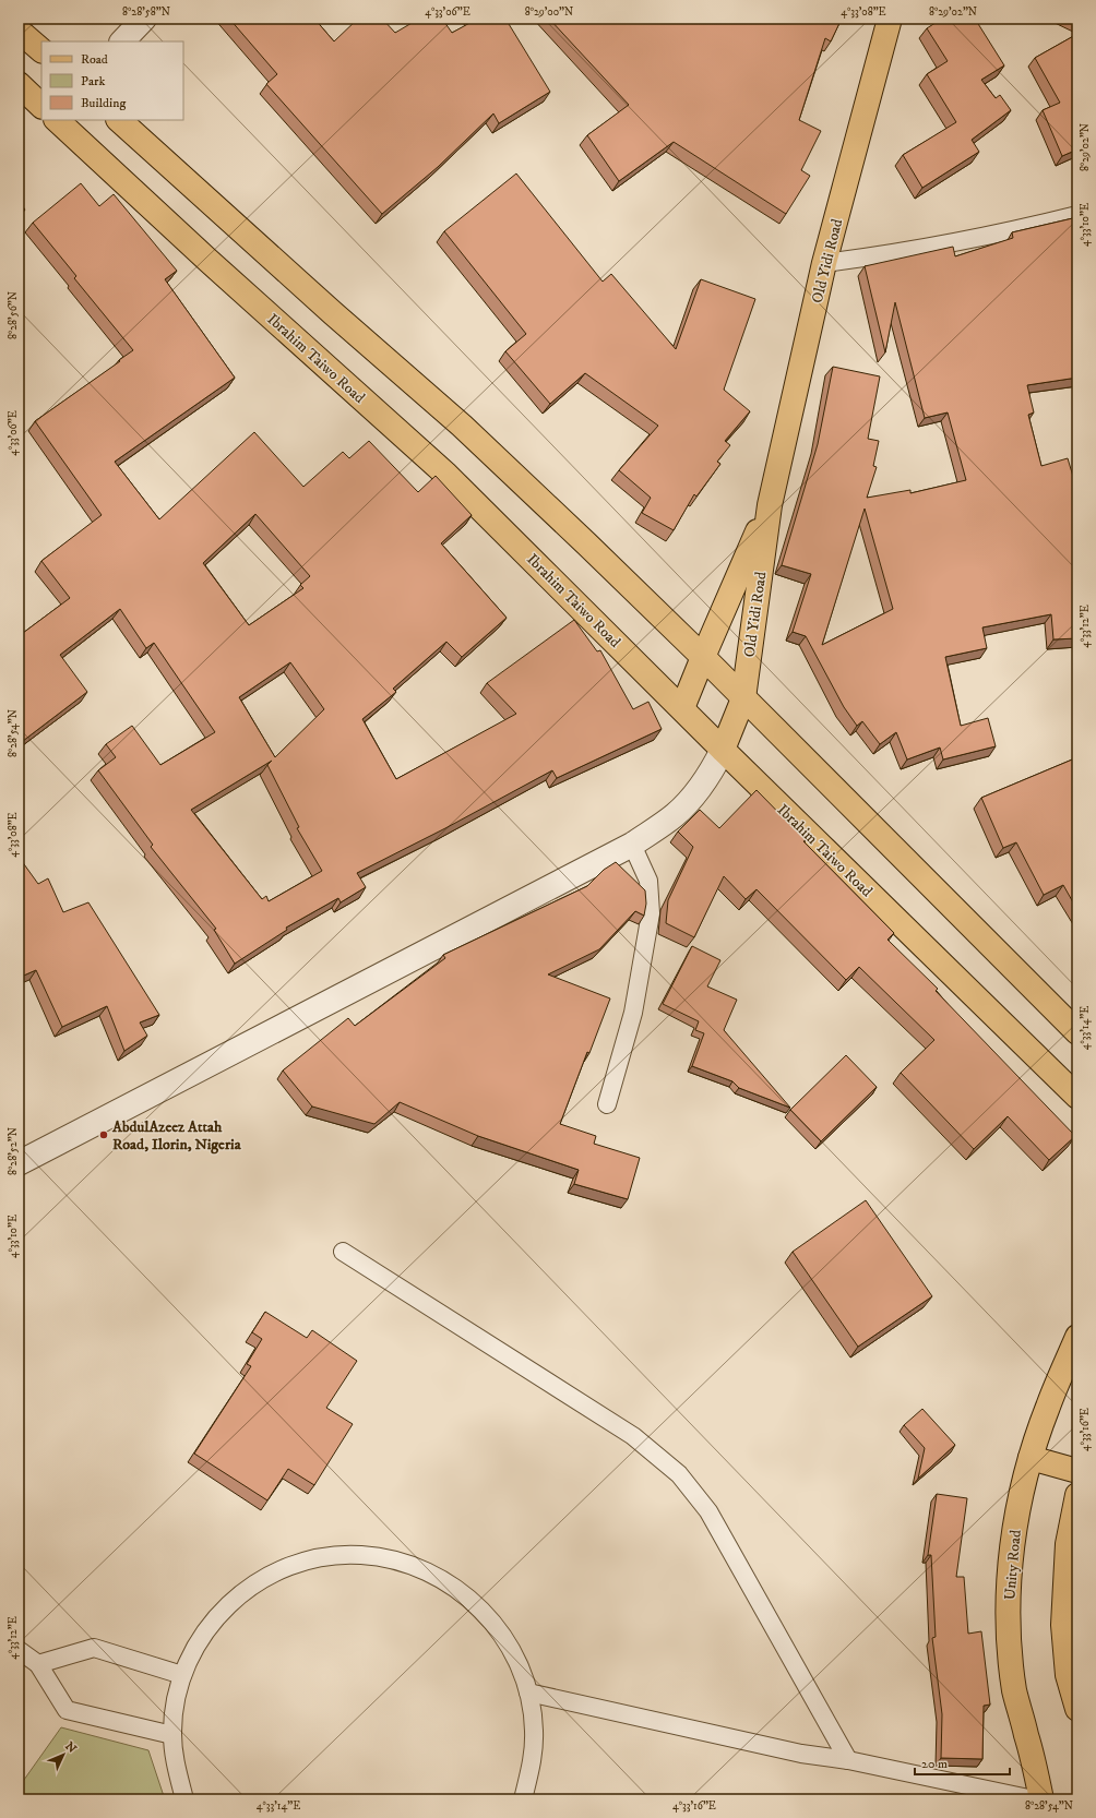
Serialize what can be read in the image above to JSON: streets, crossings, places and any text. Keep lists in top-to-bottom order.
{
  "streets": {
    "main road": ["Old Yidi Road", "Ibrahim Taiwo Road", "Unity Road"]
  },
  "crossings": [
    ["Old Yidi Road", "Ibrahim Taiwo Road"]
  ],
  "places": ["AbdulAzeez Attah Road, Ilorin, Nigeria"],
  "legend": ["Road", "Park", "Building"],
  "scale_bar": "20 m",
  "north": "top right",
  "coordinates": [
    "8°28'58\"N",
    "4°33'06\"E",
    "8°29'00\"N",
    "4°33'08\"E",
    "8°29'02\"N",
    "4°33'10\"E",
    "8°28'56\"N",
    "4°33'12\"E",
    "8°28'54\"N",
    "4°33'14\"E",
    "8°28'52\"N",
    "4°33'16\"E"
  ]
}
